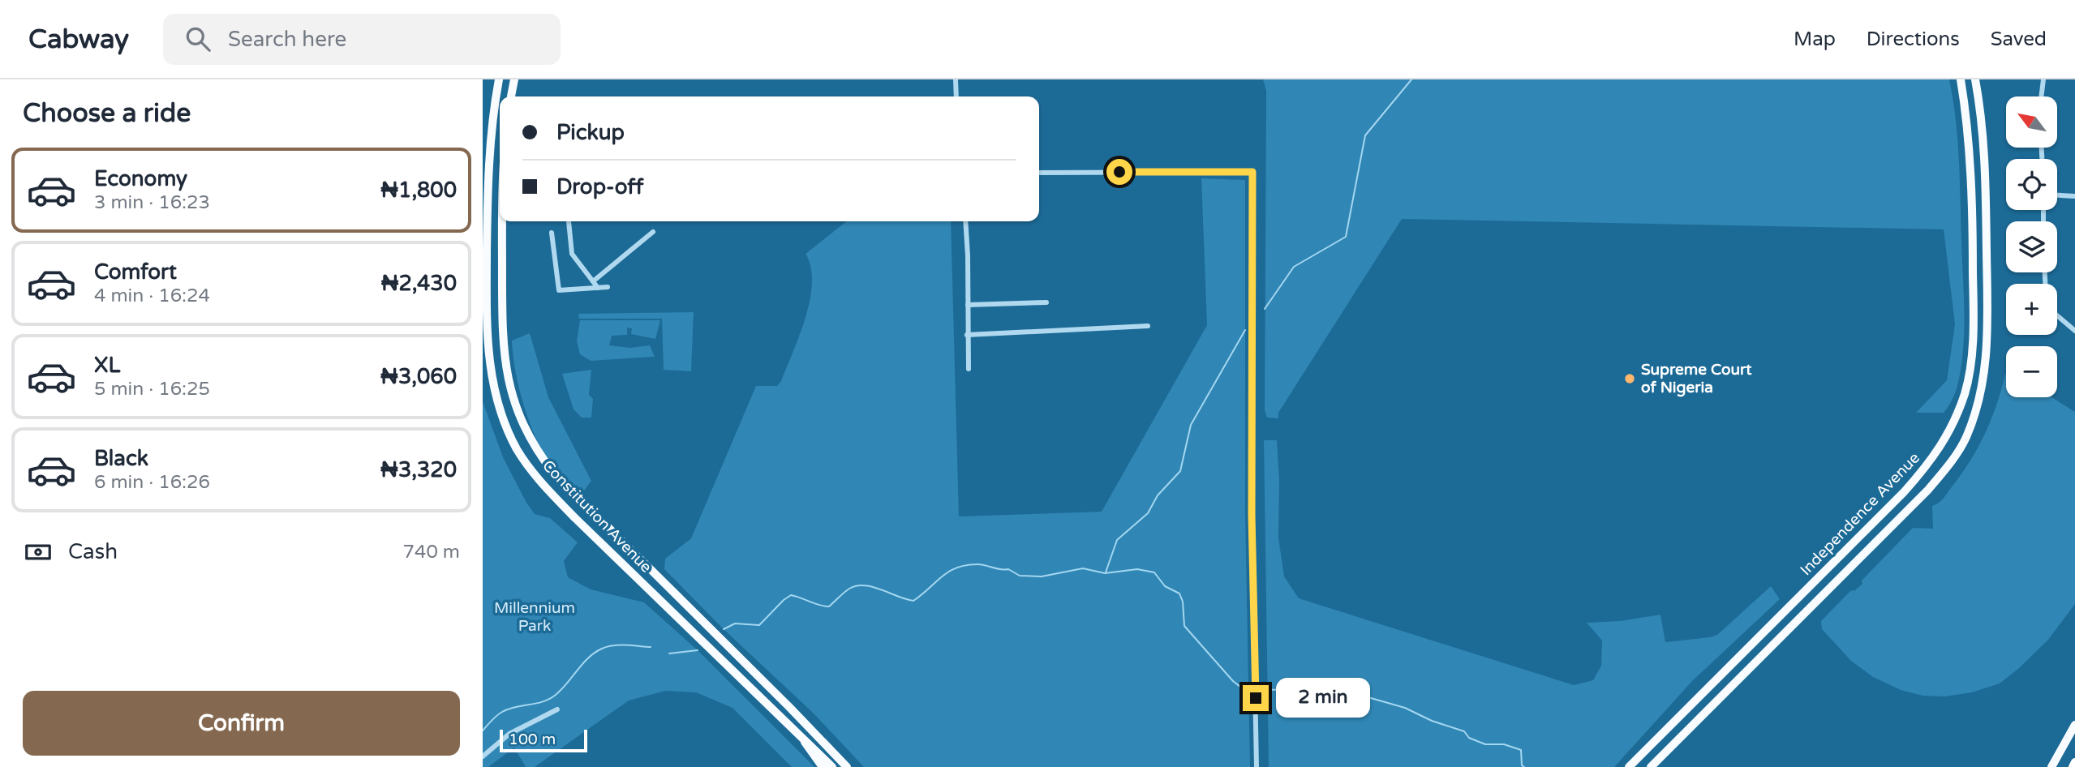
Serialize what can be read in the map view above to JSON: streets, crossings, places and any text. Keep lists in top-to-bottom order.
{
  "streets": {
    "main road": ["Independence Avenue", "Constitution Avenue"]
  },
  "parks": ["Millennium Park"],
  "places": ["Supreme Court of Nigeria"],
  "scale_bar": "100 m",
  "north": "top left",
  "page": {
    "header": "Cabway",
    "search": "Search here",
    "nav": ["Map", "Directions", "Saved"],
    "heading": "Choose a ride",
    "map_buttons": ["+", "−"],
    "banner": ["Pickup", "Drop-off"],
    "list": [
      {
        "name": "Economy",
        "note": "3 min · 16:23",
        "value": "₦1,800"
      },
      {
        "name": "Comfort",
        "note": "4 min · 16:24",
        "value": "₦2,430"
      },
      {
        "name": "XL",
        "note": "5 min · 16:25",
        "value": "₦3,060"
      },
      {
        "name": "Black",
        "note": "6 min · 16:26",
        "value": "₦3,320"
      }
    ],
    "pay": ["Cash", "740 m"],
    "bubble": "2 min",
    "buttons": "Confirm",
    "scale": "100 m"
  }
}
